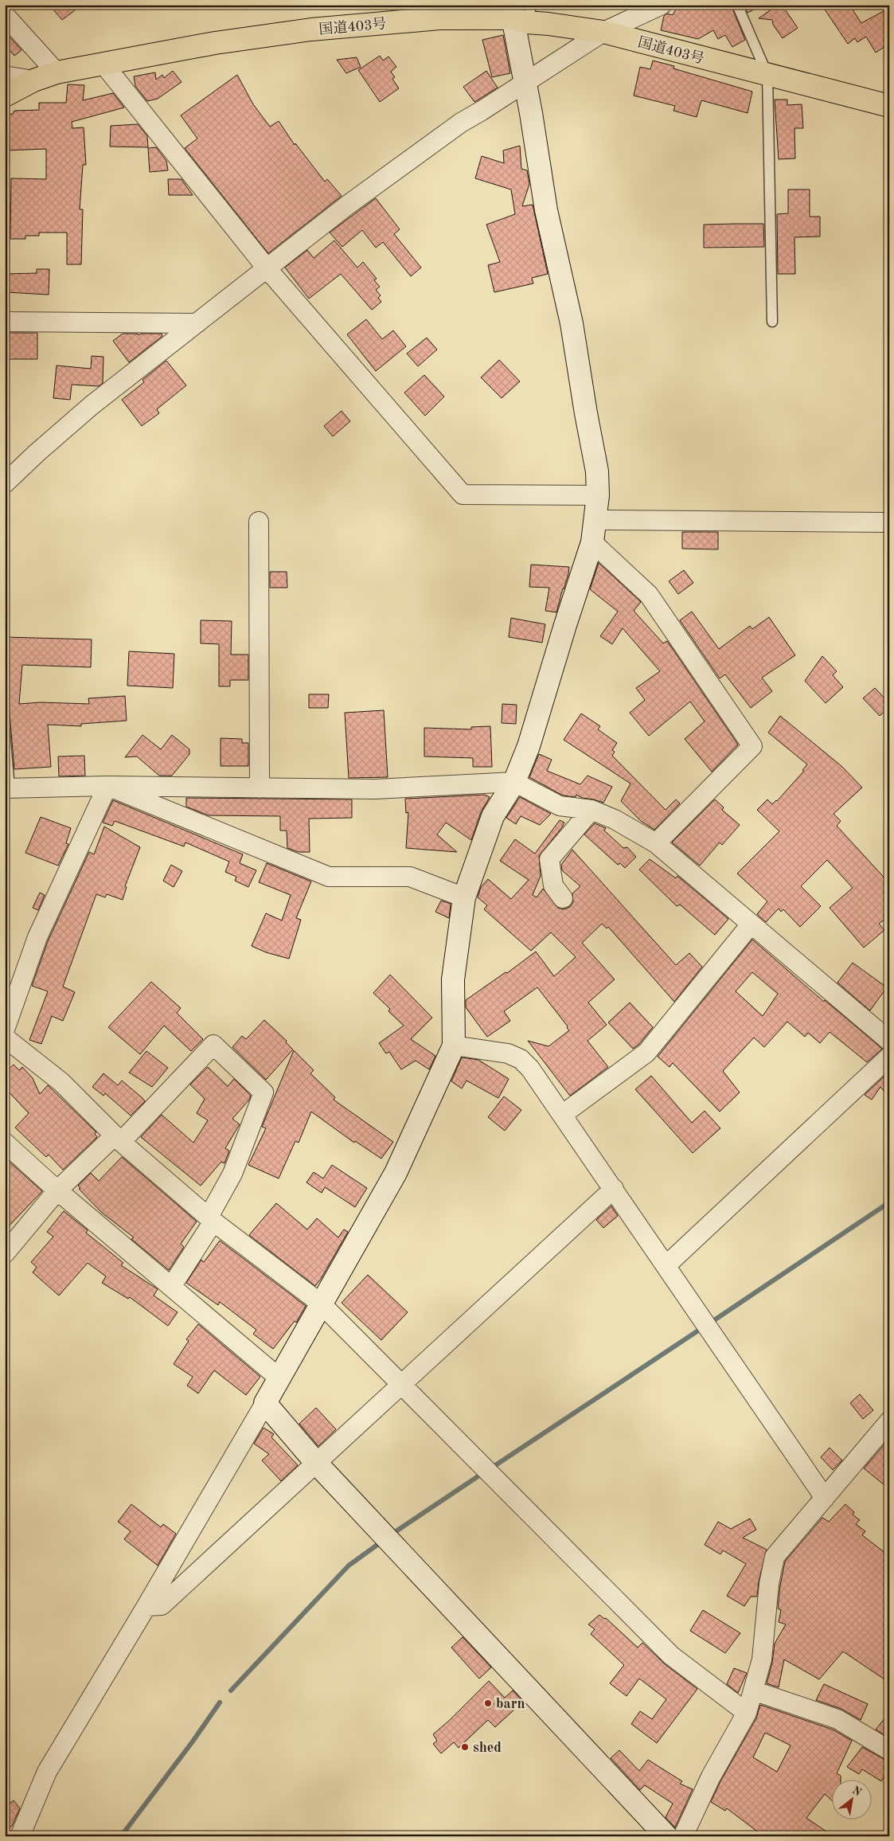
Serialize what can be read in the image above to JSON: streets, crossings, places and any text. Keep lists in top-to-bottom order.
{
  "streets": {
    "highway": ["国道403号"]
  },
  "places": ["barn", "shed"],
  "north": "top right"
}
